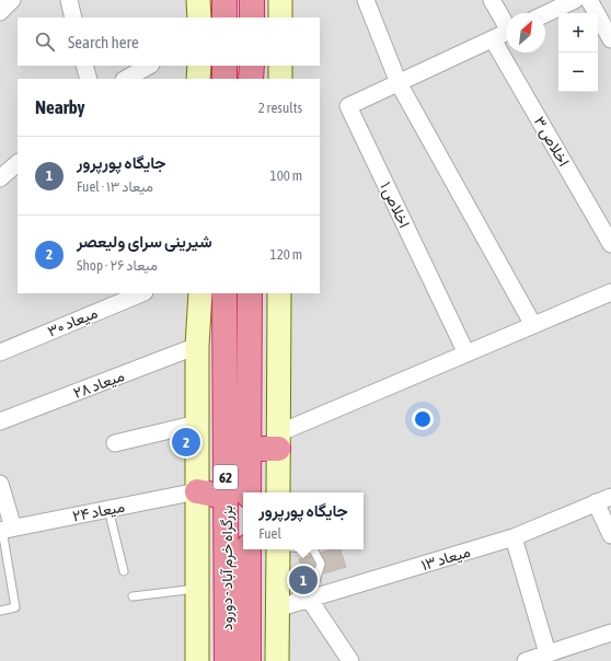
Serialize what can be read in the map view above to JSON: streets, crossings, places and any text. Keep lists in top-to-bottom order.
{
  "streets": {
    "highway": ["62", "بزرگراه خرم آباد - دورود"],
    "street": [
      "اخلاص ۳",
      "اخلاص ۱",
      "میعاد ۳۰",
      "میعاد ۲۸",
      "میعاد ۲۴",
      "میعاد ۱۳"
    ]
  },
  "crossings": [
    ["62", "بزرگراه خرم آباد - دورود"]
  ],
  "north": "top right",
  "page": {
    "map_buttons": ["+", "−"],
    "search": "Search here",
    "heading": ["Nearby", "2 results"],
    "list": [
      {
        "mark": "1",
        "name": "جایگاه پورپرور",
        "note": "Fuel · میعاد ۱۳",
        "value": "100 m"
      },
      {
        "mark": "2",
        "name": "شیرینی سرای ولیعصر",
        "note": "Shop · میعاد ۲۶",
        "value": "120 m"
      }
    ],
    "pins": ["2", "1"],
    "popup": ["جایگاه پورپرور", "Fuel"]
  }
}
